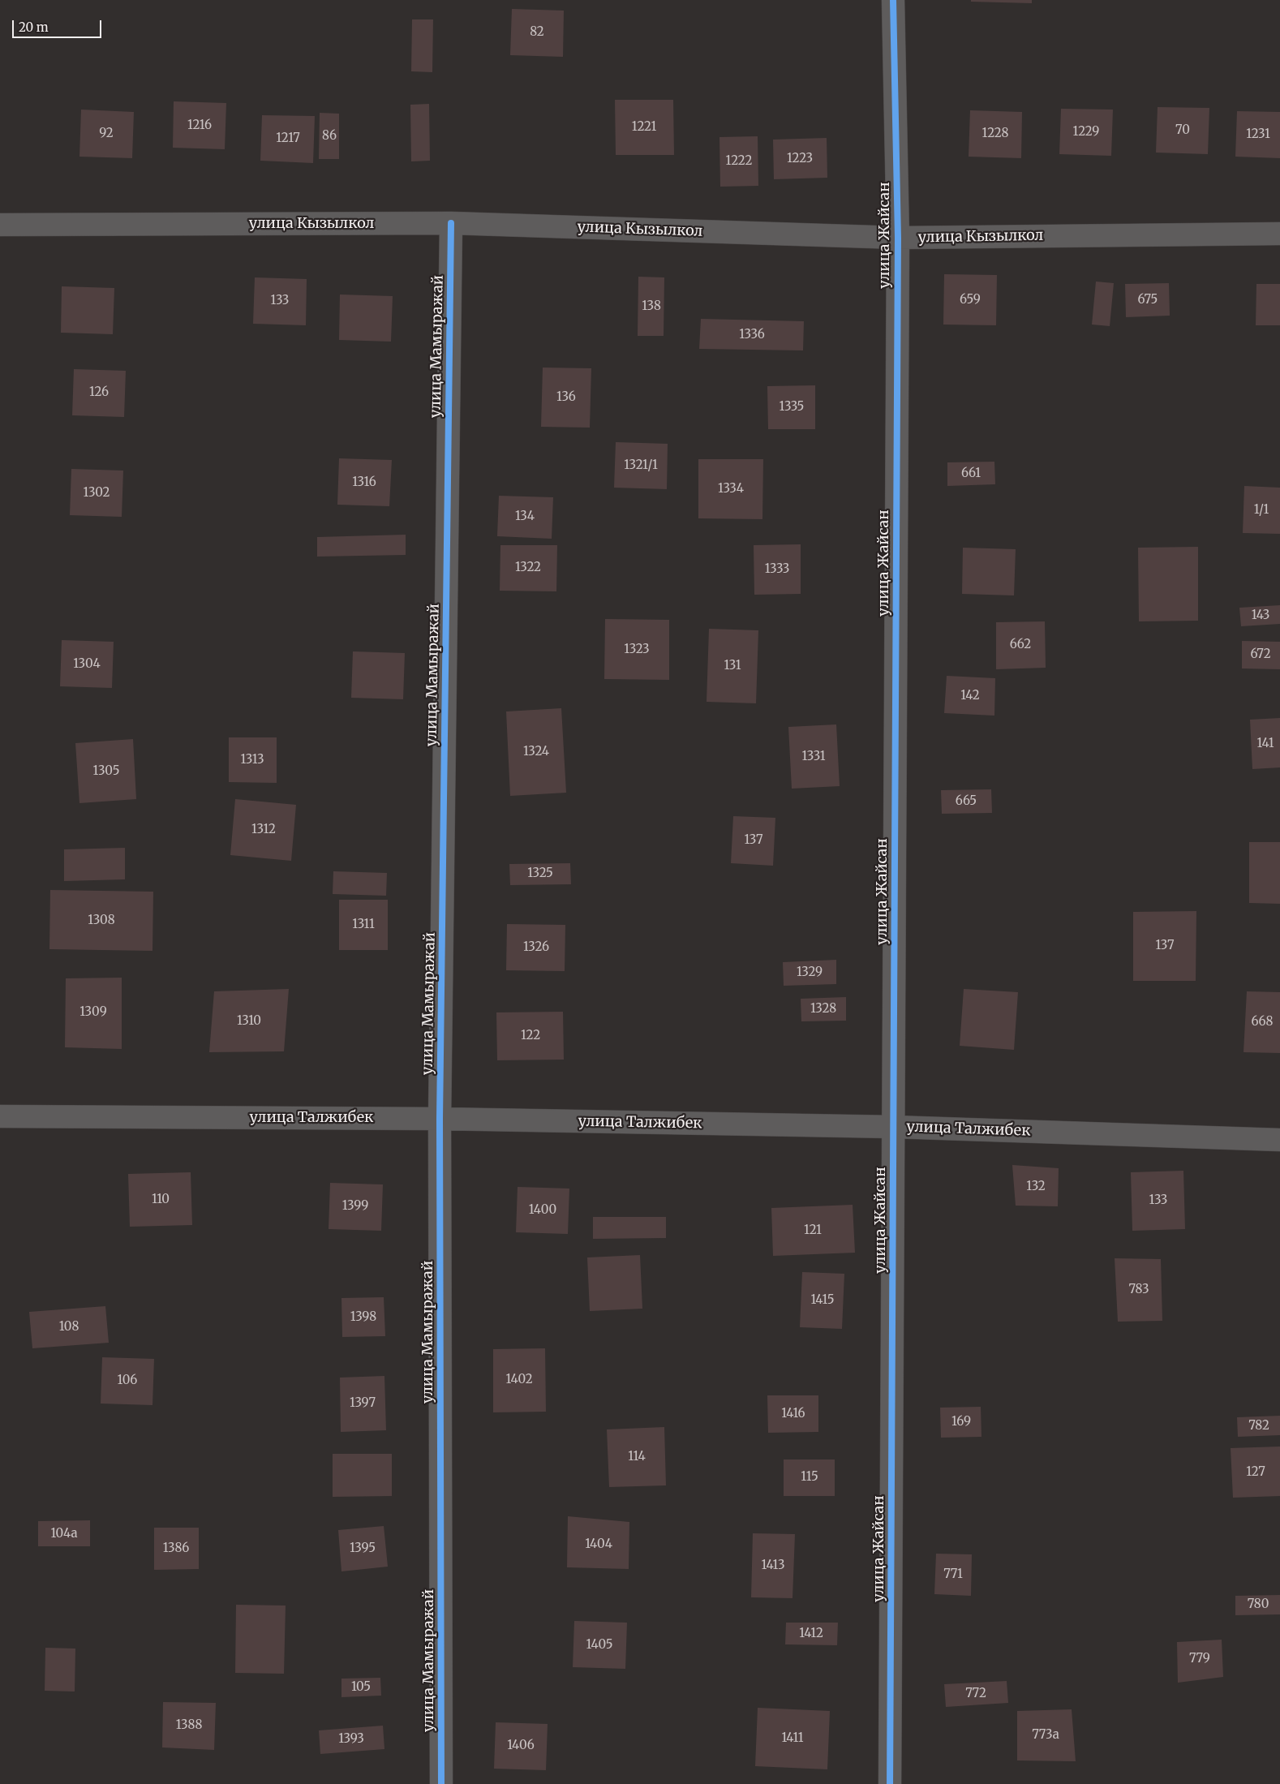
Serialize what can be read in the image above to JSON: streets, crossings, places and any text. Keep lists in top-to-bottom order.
{
  "streets": {
    "street": [
      "улица Кызылкол",
      "улица Жайсан",
      "улица Мамыражай",
      "улица Талжибек"
    ]
  },
  "crossings": [
    ["улица Кызылкол", "улица Жайсан"],
    ["улица Кызылкол", "улица Мамыражай"],
    ["улица Жайсан", "улица Талжибек"],
    ["улица Мамыражай", "улица Талжибек"]
  ],
  "house_numbers": [
    "82",
    "1216",
    "1221",
    "70",
    "1229",
    "92",
    "1228",
    "1231",
    "86",
    "1217",
    "1223",
    "1222",
    "659",
    "675",
    "133",
    "138",
    "1336",
    "126",
    "136",
    "1335",
    "1321/1",
    "661",
    "1316",
    "1334",
    "1302",
    "1/1",
    "134",
    "1322",
    "1333",
    "143",
    "662",
    "1323",
    "672",
    "1304",
    "131",
    "142",
    "141",
    "1324",
    "1331",
    "1313",
    "1305",
    "665",
    "1312",
    "137",
    "1325",
    "1308",
    "1311",
    "137",
    "1326",
    "1329",
    "1328",
    "1309",
    "1310",
    "668",
    "122",
    "132",
    "110",
    "133",
    "1399",
    "1400",
    "121",
    "783",
    "1415",
    "1398",
    "108",
    "1402",
    "106",
    "1397",
    "1416",
    "169",
    "782",
    "114",
    "127",
    "115",
    "104а",
    "1404",
    "1386",
    "1395",
    "1413",
    "771",
    "780",
    "1412",
    "1405",
    "779",
    "105",
    "772",
    "1388",
    "773а",
    "1411",
    "1393",
    "1406"
  ],
  "scale_bar": "20 m"
}
